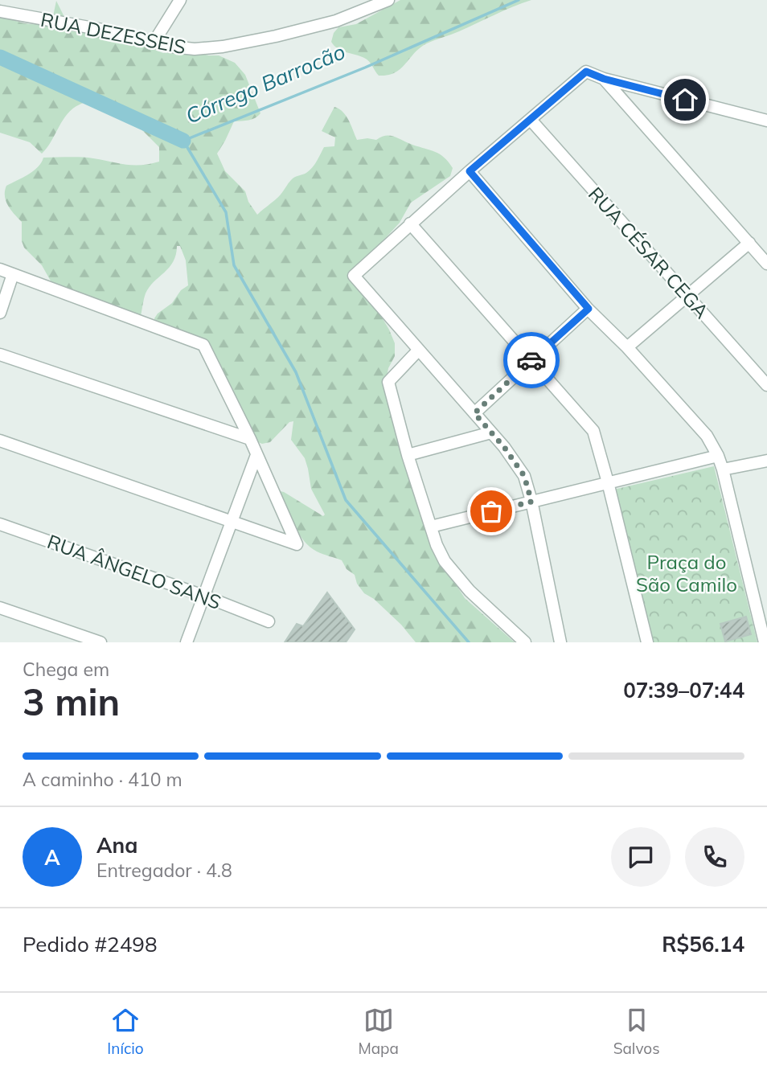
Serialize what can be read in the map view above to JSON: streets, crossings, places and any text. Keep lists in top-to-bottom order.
{
  "streets": {
    "street": ["RUA DEZESSEIS", "RUA CÉSAR CEGA", "RUA ÂNGELO SANS"]
  },
  "water": ["Córrego Barrocão"],
  "parks": ["Praça do São Camilo"],
  "page": {
    "heading": ["3 min", "Chega em", "07:39–07:44"],
    "panel": [
      "Ana",
      "Entregador · 4.8",
      "Pedido #2498",
      "R$56.14"
    ],
    "bar": "A caminho · 410 m",
    "round": "A",
    "tabs": ["Início", "Mapa", "Salvos"]
  }
}
